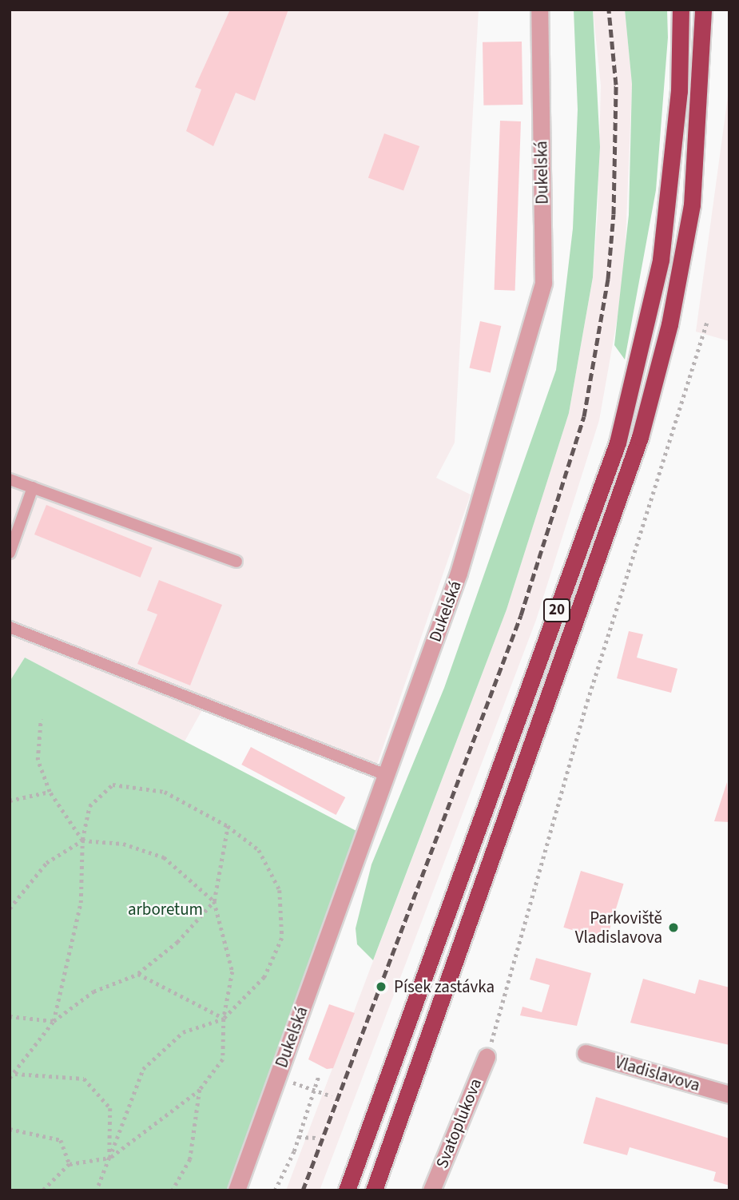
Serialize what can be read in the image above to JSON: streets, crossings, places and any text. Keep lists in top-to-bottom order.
{
  "streets": {
    "highway": ["20"],
    "street": ["Dukelská", "Vladislavova", "Svatoplukova"]
  },
  "parks": ["arboretum"],
  "places": ["Parkoviště Vladislavova", "Písek zastávka"]
}
